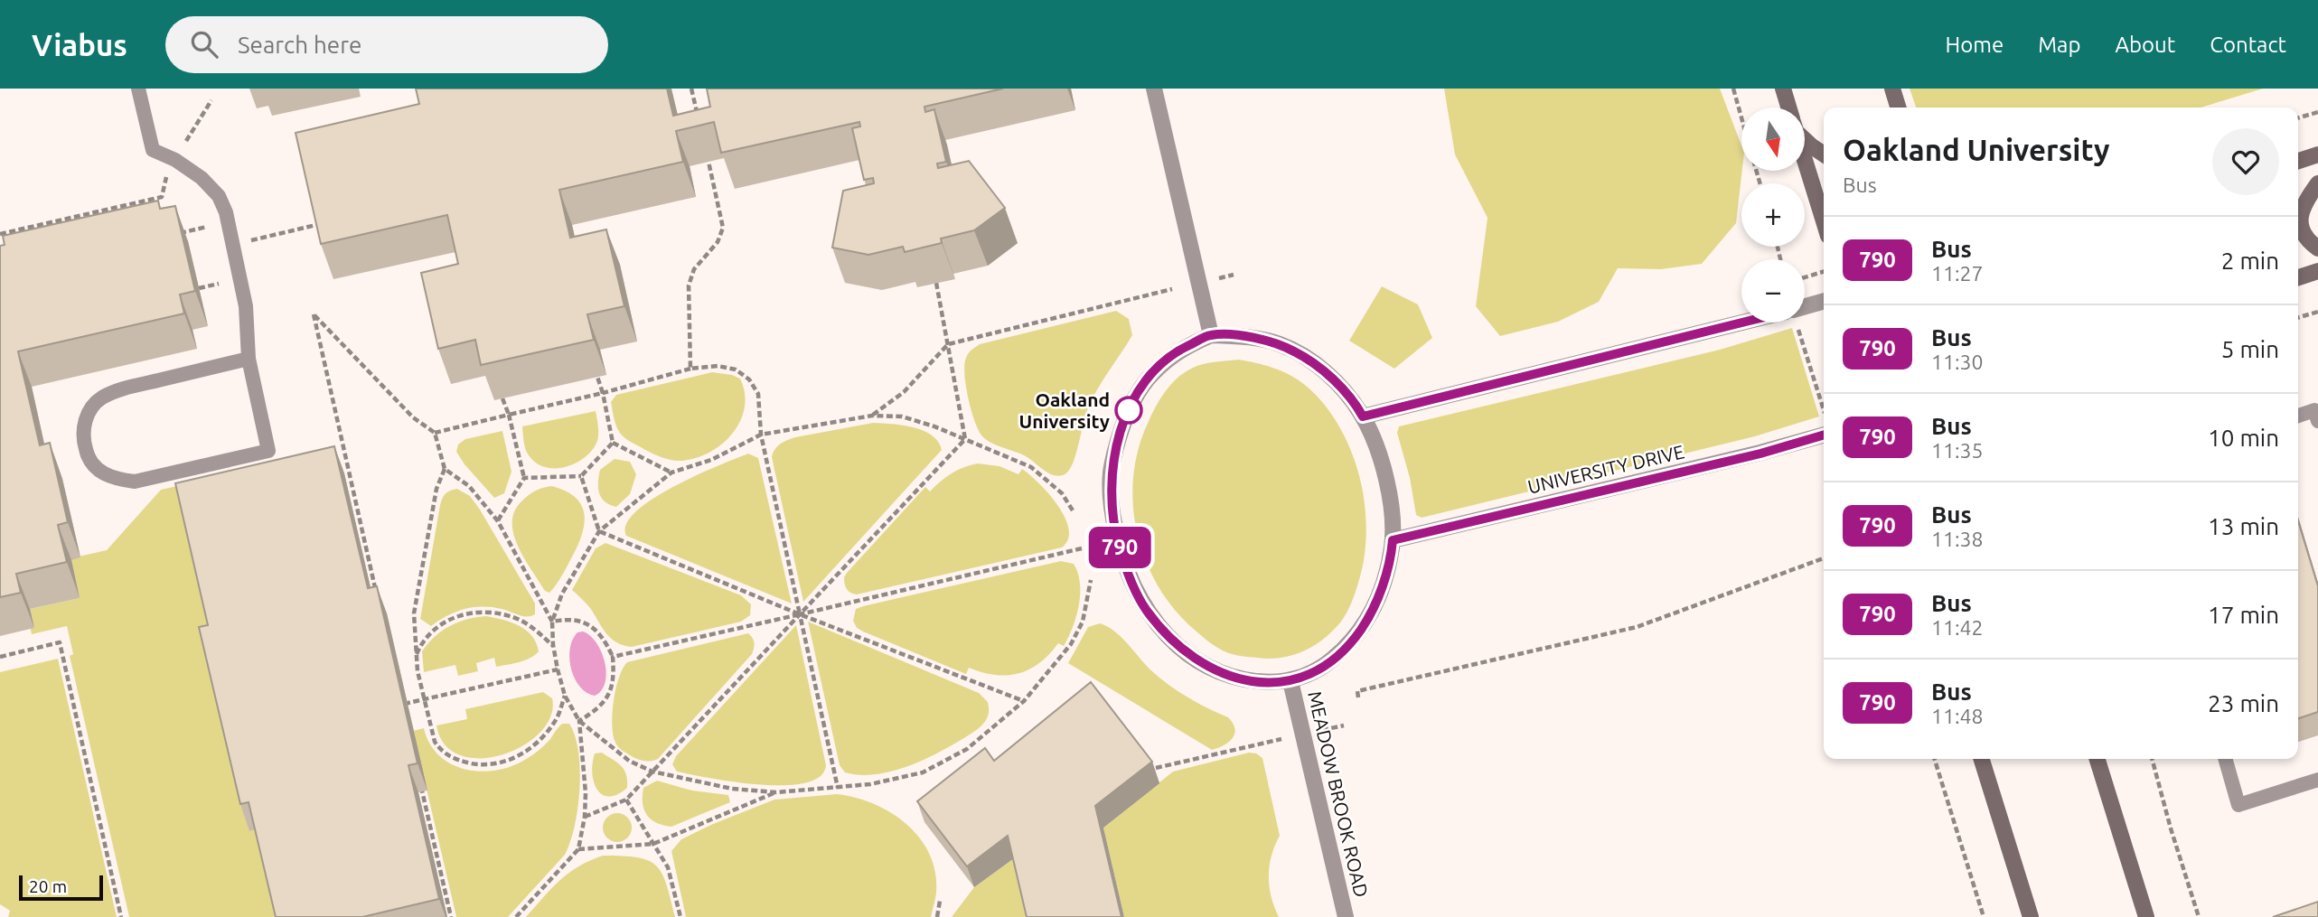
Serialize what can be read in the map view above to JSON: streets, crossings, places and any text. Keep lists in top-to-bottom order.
{
  "streets": {
    "street": ["UNIVERSITY DRIVE", "MEADOW BROOK ROAD"]
  },
  "places": ["Oakland University"],
  "lines": ["bus line 790"],
  "scale_bar": "20 m",
  "north": "bottom",
  "page": {
    "header": "Viabus",
    "search": "Search here",
    "nav": [
      "Home",
      "Map",
      "About",
      "Contact"
    ],
    "on_map": "790",
    "map_buttons": ["+", "−"],
    "heading": ["Oakland University", "Bus"],
    "list": [
      {
        "mark": "790",
        "name": "Bus",
        "note": "11:27",
        "value": "2 min"
      },
      {
        "mark": "790",
        "name": "Bus",
        "note": "11:30",
        "value": "5 min"
      },
      {
        "mark": "790",
        "name": "Bus",
        "note": "11:35",
        "value": "10 min"
      },
      {
        "mark": "790",
        "name": "Bus",
        "note": "11:38",
        "value": "13 min"
      },
      {
        "mark": "790",
        "name": "Bus",
        "note": "11:42",
        "value": "17 min"
      },
      {
        "mark": "790",
        "name": "Bus",
        "note": "11:48",
        "value": "23 min"
      }
    ],
    "scale": "20 m"
  }
}
